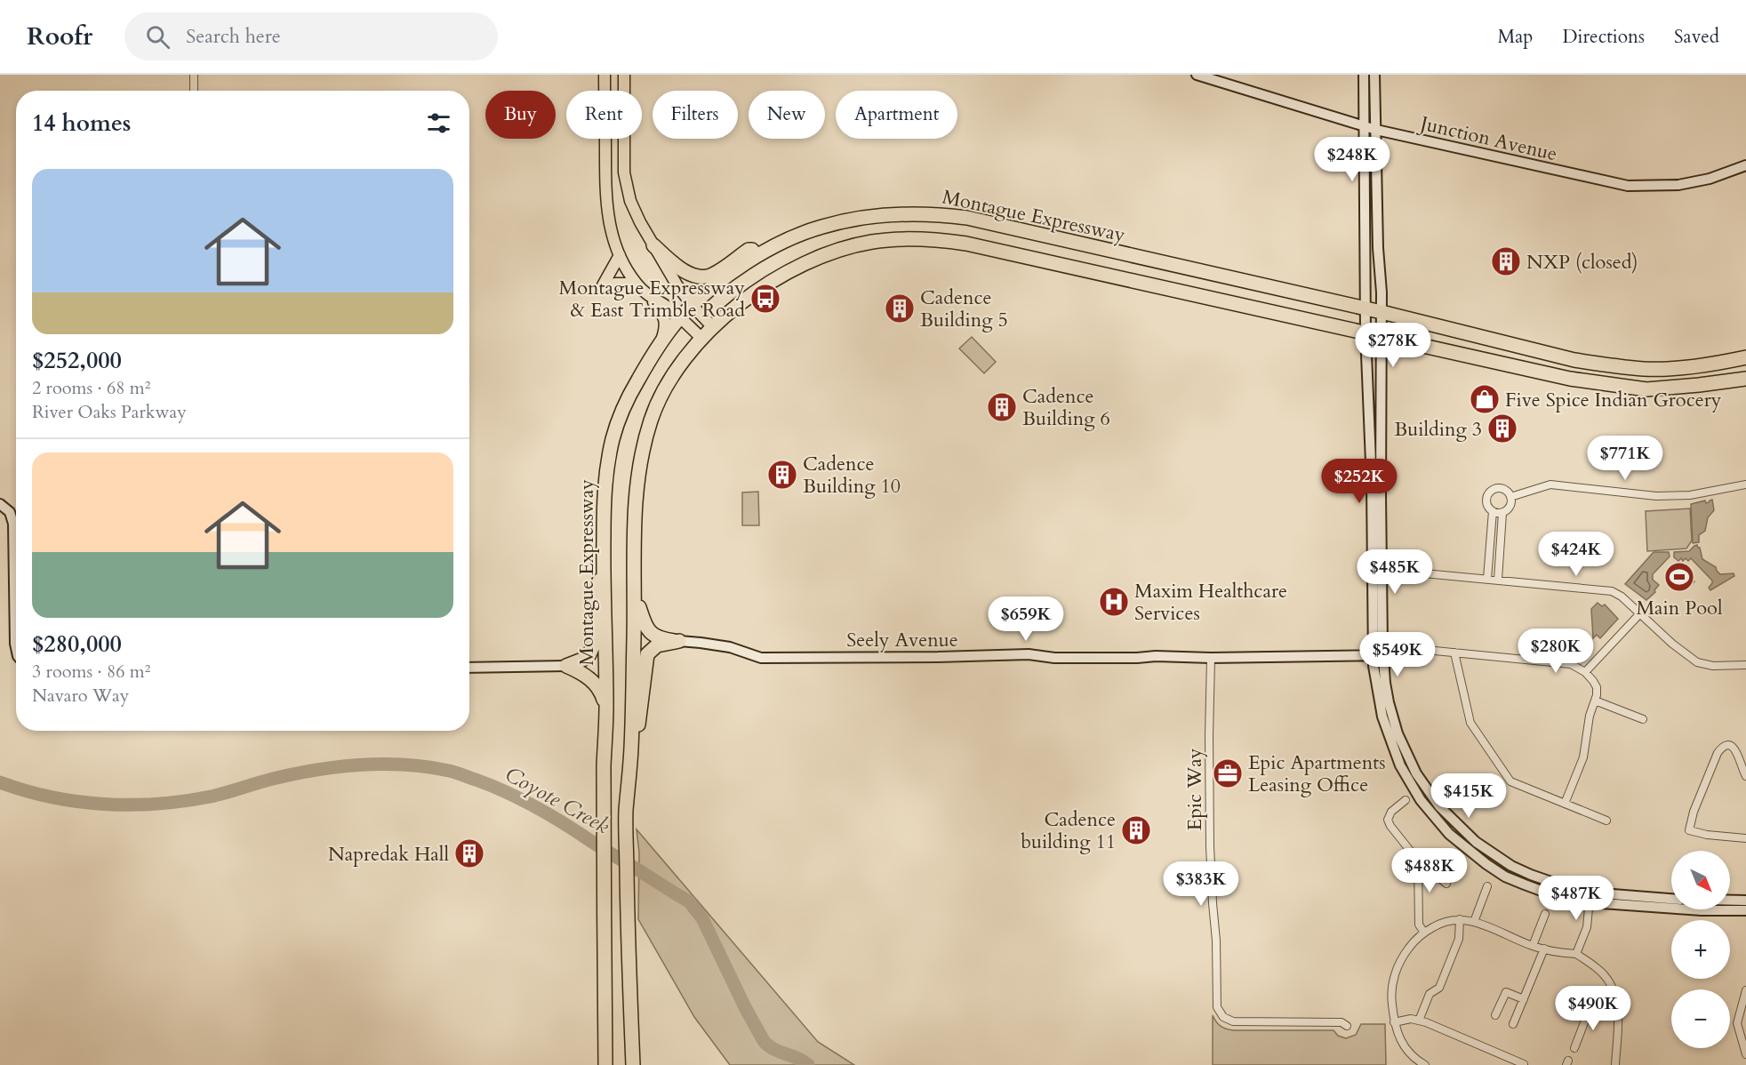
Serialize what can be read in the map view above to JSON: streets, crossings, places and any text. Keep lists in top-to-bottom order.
{
  "streets": {
    "highway": ["Montague Expressway"],
    "street": ["Junction Avenue", "Seely Avenue", "Epic Way"]
  },
  "crossings": [
    ["Seely Avenue", "Epic Way"]
  ],
  "water": ["Coyote Creek"],
  "places": {
    "building": [
      "NXP (closed)",
      "Cadence Building 5",
      "Cadence Building 6",
      "Building 3",
      "Cadence Building 10",
      "Cadence building 11",
      "Napredak Hall"
    ],
    "bus stop": ["Montague Expressway & East Trimble Road"],
    "shop": ["Five Spice Indian Grocery"],
    "sports": ["Main Pool"],
    "hospital": ["Maxim Healthcare Services"],
    "office": ["Epic Apartments Leasing Office"]
  },
  "north": "bottom right",
  "page": {
    "header": "Roofr",
    "search": "Search here",
    "nav": ["Map", "Directions", "Saved"],
    "chip": [
      "Buy",
      "Rent",
      "Filters",
      "New",
      "Apartment"
    ],
    "heading": "14 homes",
    "price": [
      "$248K",
      "$278K",
      "$771K",
      "$252K",
      "$424K",
      "$485K",
      "$659K",
      "$280K",
      "$549K",
      "$415K",
      "$488K",
      "$383K",
      "$487K",
      "$490K"
    ],
    "list": [
      {
        "name": "$252,000",
        "note": "2 rooms · 68 m² · River Oaks Parkway"
      },
      {
        "name": "$280,000",
        "note": "3 rooms · 86 m² · Navaro Way"
      }
    ],
    "map_buttons": ["+", "−"]
  }
}
